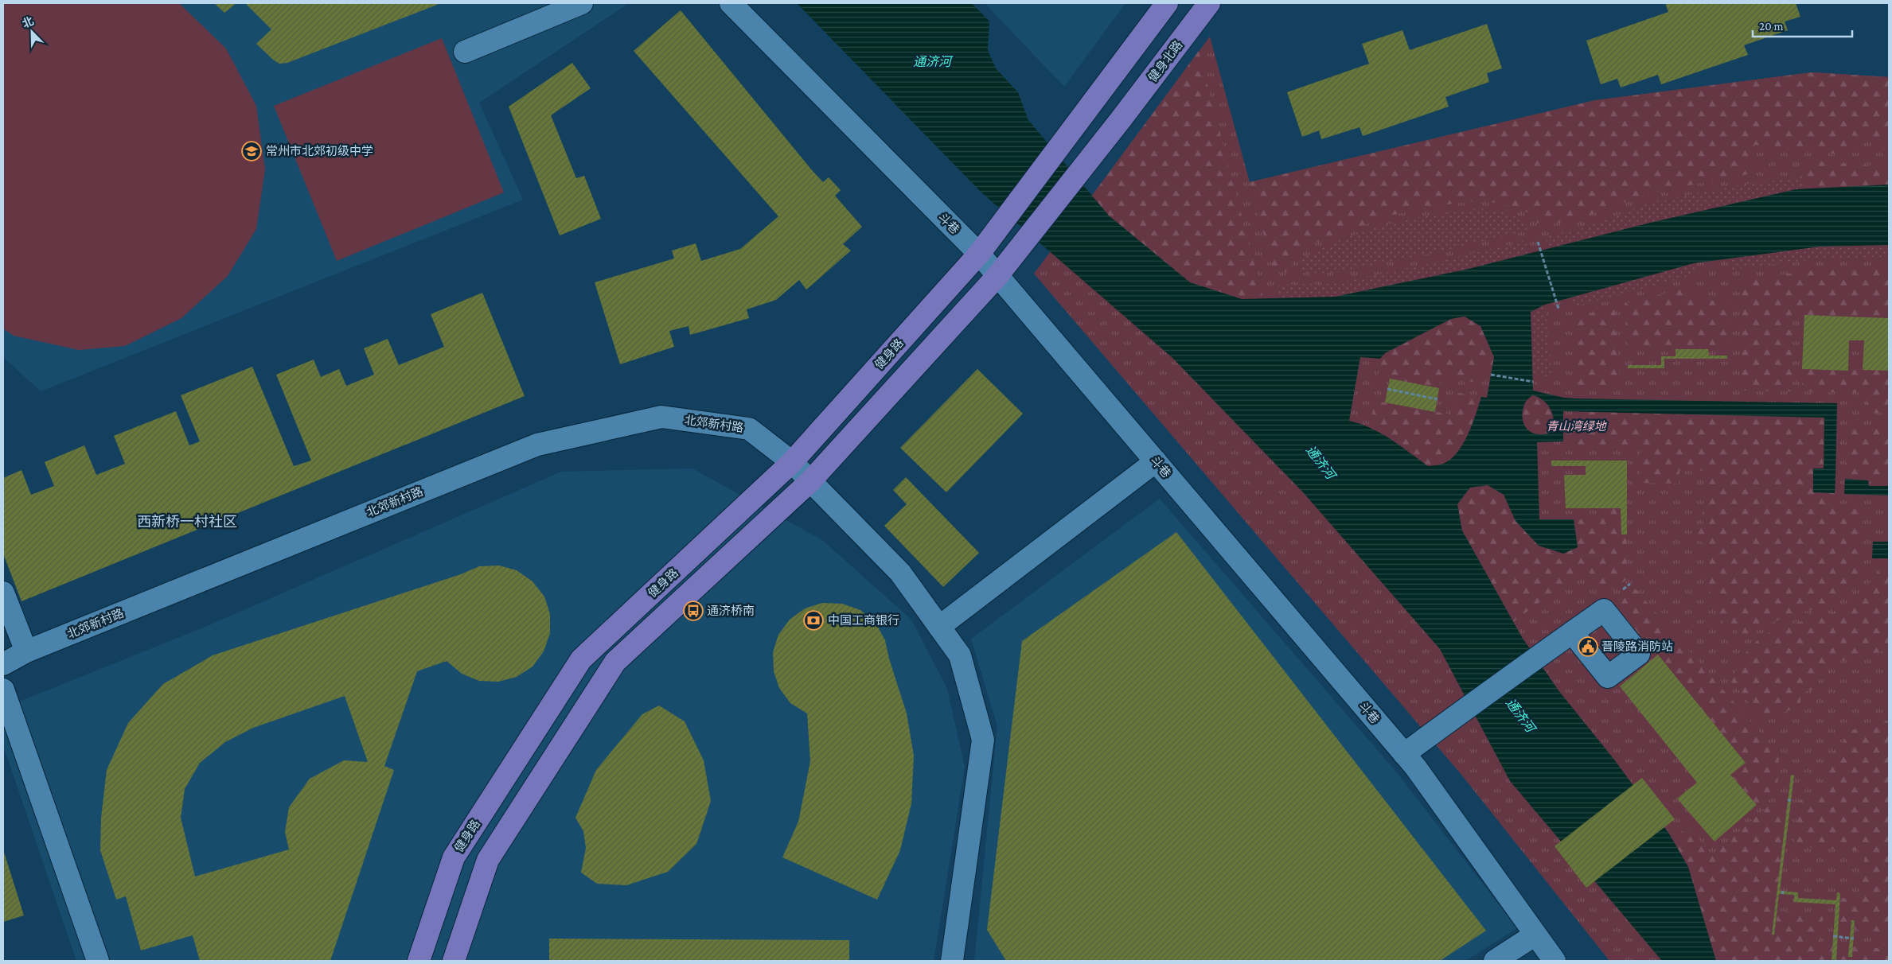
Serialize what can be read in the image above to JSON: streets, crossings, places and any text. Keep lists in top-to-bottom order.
{
  "streets": {
    "main road": ["健身北路", "健身路"],
    "street": ["斗巷", "北郊新村路"]
  },
  "crossings": [
    ["健身北路", "斗巷"],
    ["斗巷", "健身路"],
    ["健身路", "北郊新村路"]
  ],
  "districts": ["西新桥一村社区"],
  "water": ["通济河"],
  "parks": ["青山湾绿地"],
  "places": {
    "school or university": ["常州市北郊初级中学"],
    "bus stop": ["通济桥南"],
    "bank": ["中国工商银行"],
    "public building": ["晋陵路消防站"]
  },
  "scale_bar": "20 m",
  "north": "top left"
}
